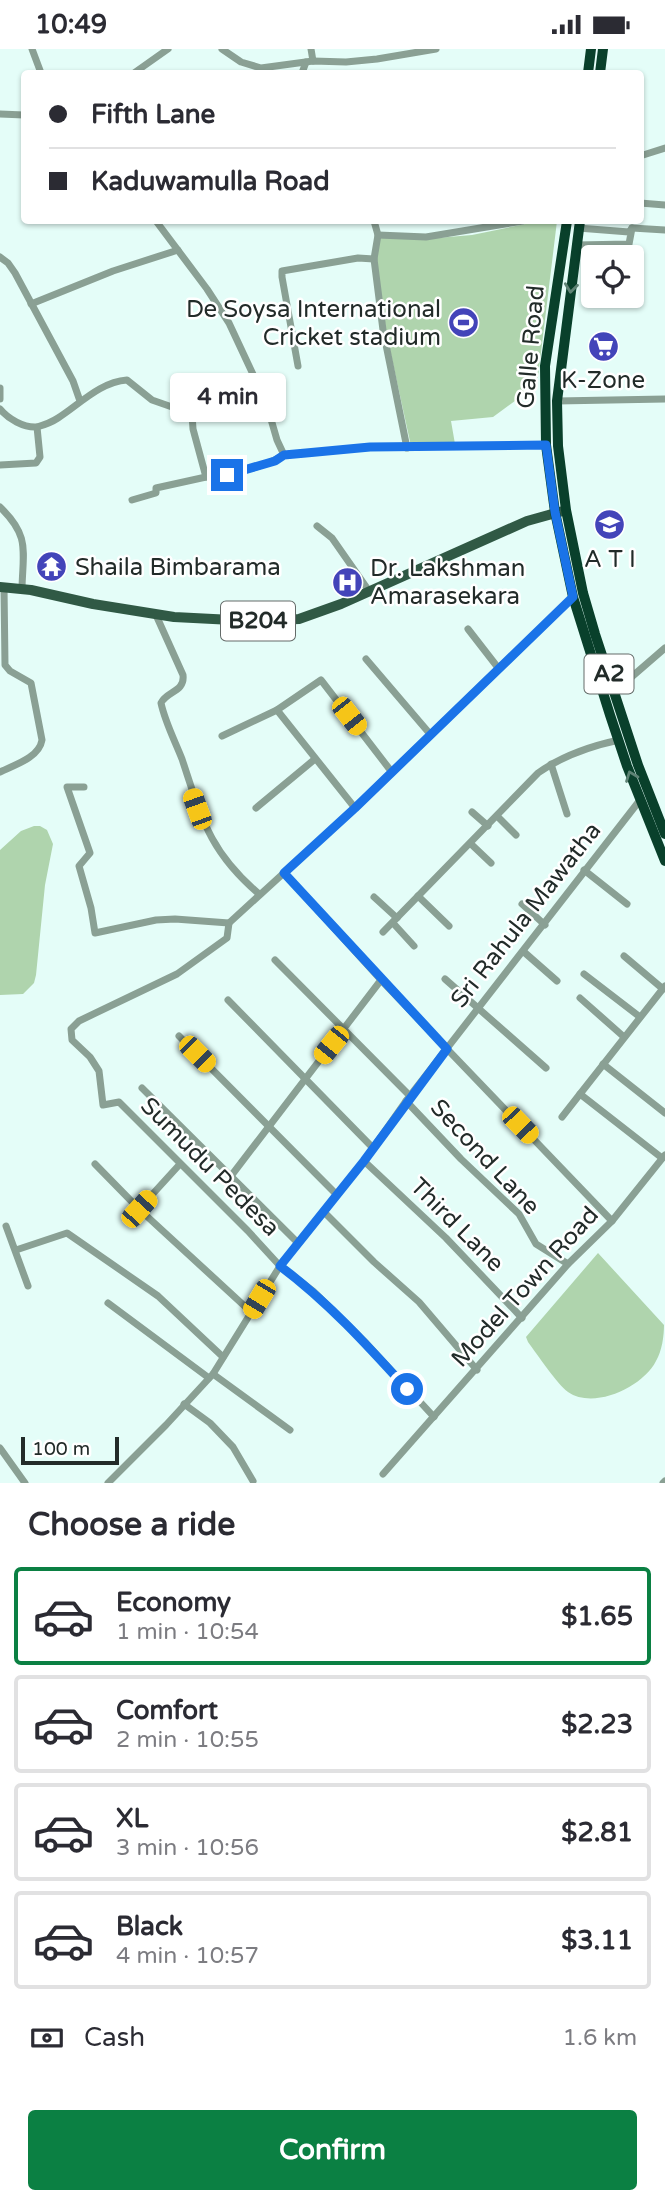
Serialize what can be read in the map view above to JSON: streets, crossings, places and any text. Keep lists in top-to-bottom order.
{
  "streets": {
    "highway": ["Galle Road", "A2"],
    "main road": ["B204"],
    "street": [
      "Sri Rahula Mawatha",
      "Second Lane",
      "Sumudu Pedesa",
      "Third Lane",
      "Model Town Road"
    ]
  },
  "crossings": [
    ["Galle Road", "B204"],
    ["Galle Road", "A2"],
    ["Galle Road", "Sri Rahula Mawatha"],
    ["B204", "A2"],
    ["Sri Rahula Mawatha", "Second Lane"],
    ["Sri Rahula Mawatha", "Sumudu Pedesa"],
    ["Sri Rahula Mawatha", "Third Lane"],
    ["Second Lane", "Model Town Road"],
    ["Sumudu Pedesa", "Model Town Road"],
    ["Third Lane", "Model Town Road"]
  ],
  "places": {
    "sports": ["De Soysa International Cricket stadium"],
    "supermarket": ["K-Zone"],
    "school or university": ["A T I"],
    "temple": ["Shaila Bimbarama"],
    "hospital": ["Dr. Lakshman Amarasekara"]
  },
  "scale_bar": "100 m",
  "page": {
    "status": "10:49",
    "banner": ["Fifth Lane", "Kaduwamulla Road"],
    "bubble": "4 min",
    "scale": "100 m",
    "heading": "Choose a ride",
    "list": [
      {
        "name": "Economy",
        "note": "1 min · 10:54",
        "value": "$1.65"
      },
      {
        "name": "Comfort",
        "note": "2 min · 10:55",
        "value": "$2.23"
      },
      {
        "name": "XL",
        "note": "3 min · 10:56",
        "value": "$2.81"
      },
      {
        "name": "Black",
        "note": "4 min · 10:57",
        "value": "$3.11"
      }
    ],
    "pay": ["Cash", "1.6 km"],
    "buttons": "Confirm"
  }
}
